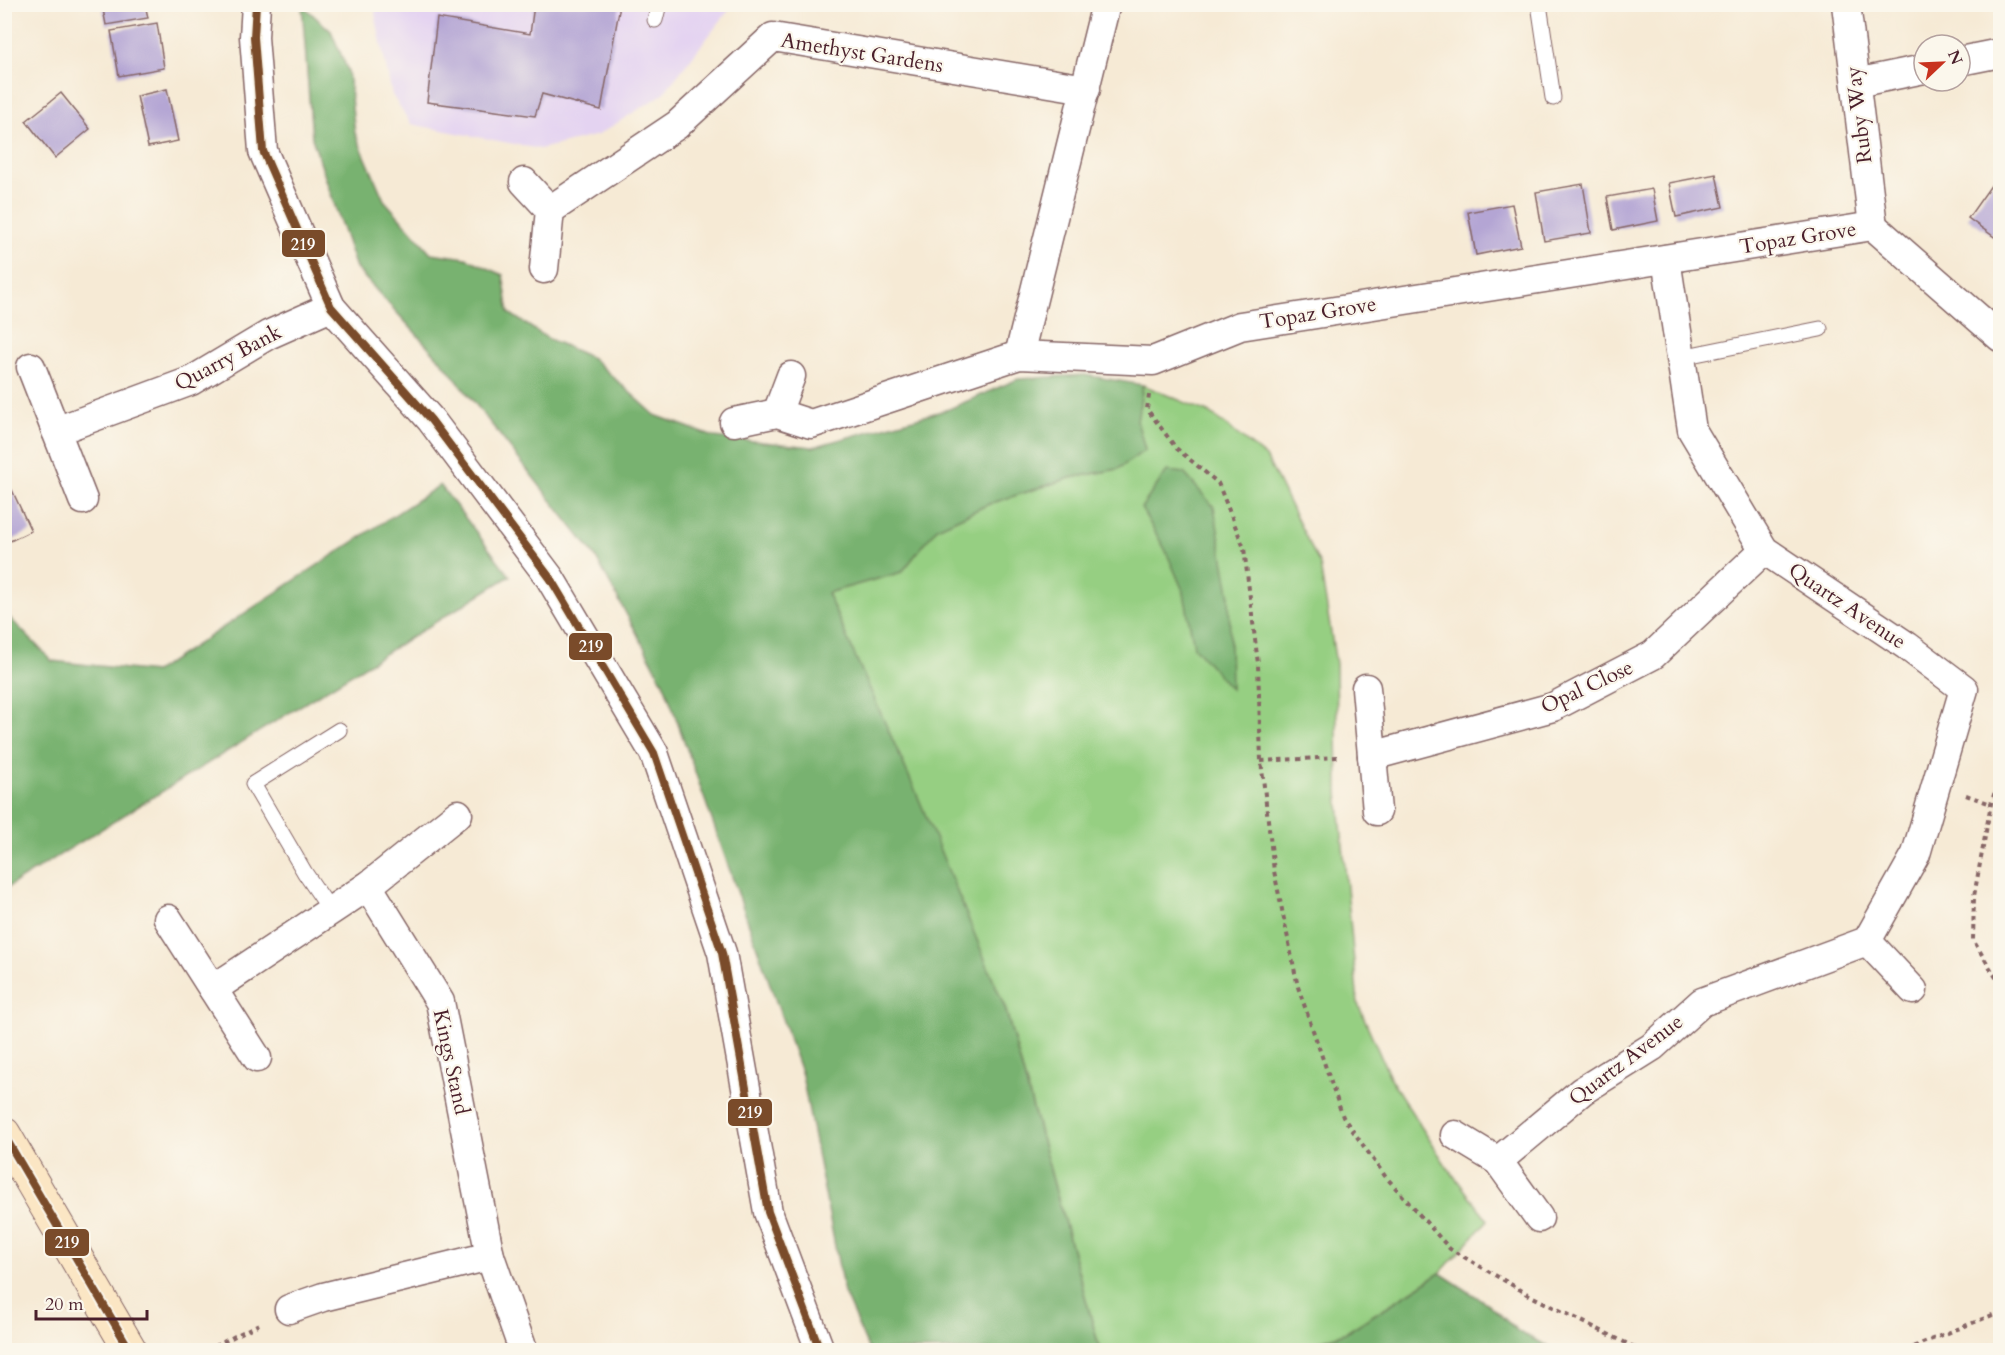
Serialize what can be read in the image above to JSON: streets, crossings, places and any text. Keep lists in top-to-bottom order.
{
  "streets": {
    "street": [
      "Amethyst Gardens",
      "Ruby Way",
      "Topaz Grove",
      "Quarry Bank",
      "Quartz Avenue",
      "Opal Close",
      "Kings Stand"
    ]
  },
  "crossings": [
    ["Ruby Way", "Topaz Grove"],
    ["Topaz Grove", "Quartz Avenue"],
    ["Quartz Avenue", "Opal Close"]
  ],
  "lines": ["transit line 219"],
  "scale_bar": "20 m",
  "north": "top right"
}
